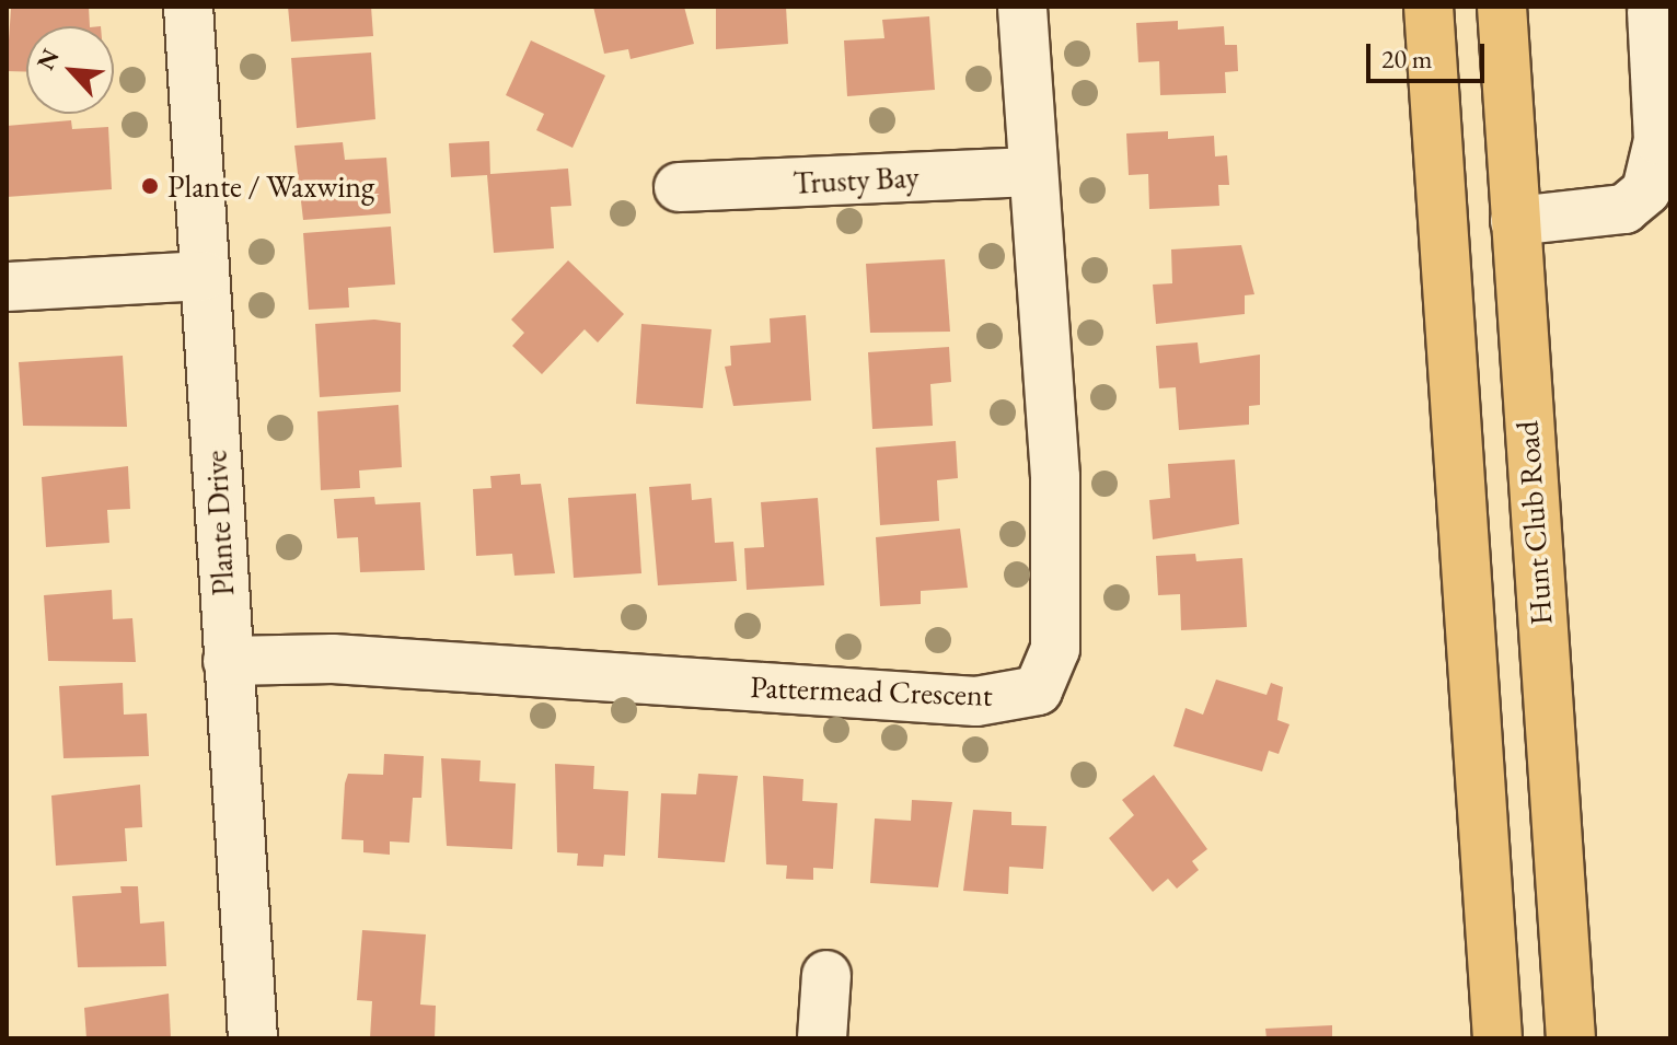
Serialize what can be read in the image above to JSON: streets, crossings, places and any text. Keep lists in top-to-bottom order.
{
  "streets": {
    "main road": ["Hunt Club Road"],
    "street": ["Trusty Bay", "Plante Drive", "Pattermead Crescent"]
  },
  "crossings": [
    ["Trusty Bay", "Pattermead Crescent"],
    ["Plante Drive", "Pattermead Crescent"]
  ],
  "places": ["Plante / Waxwing"],
  "scale_bar": "20 m",
  "north": "top left"
}
